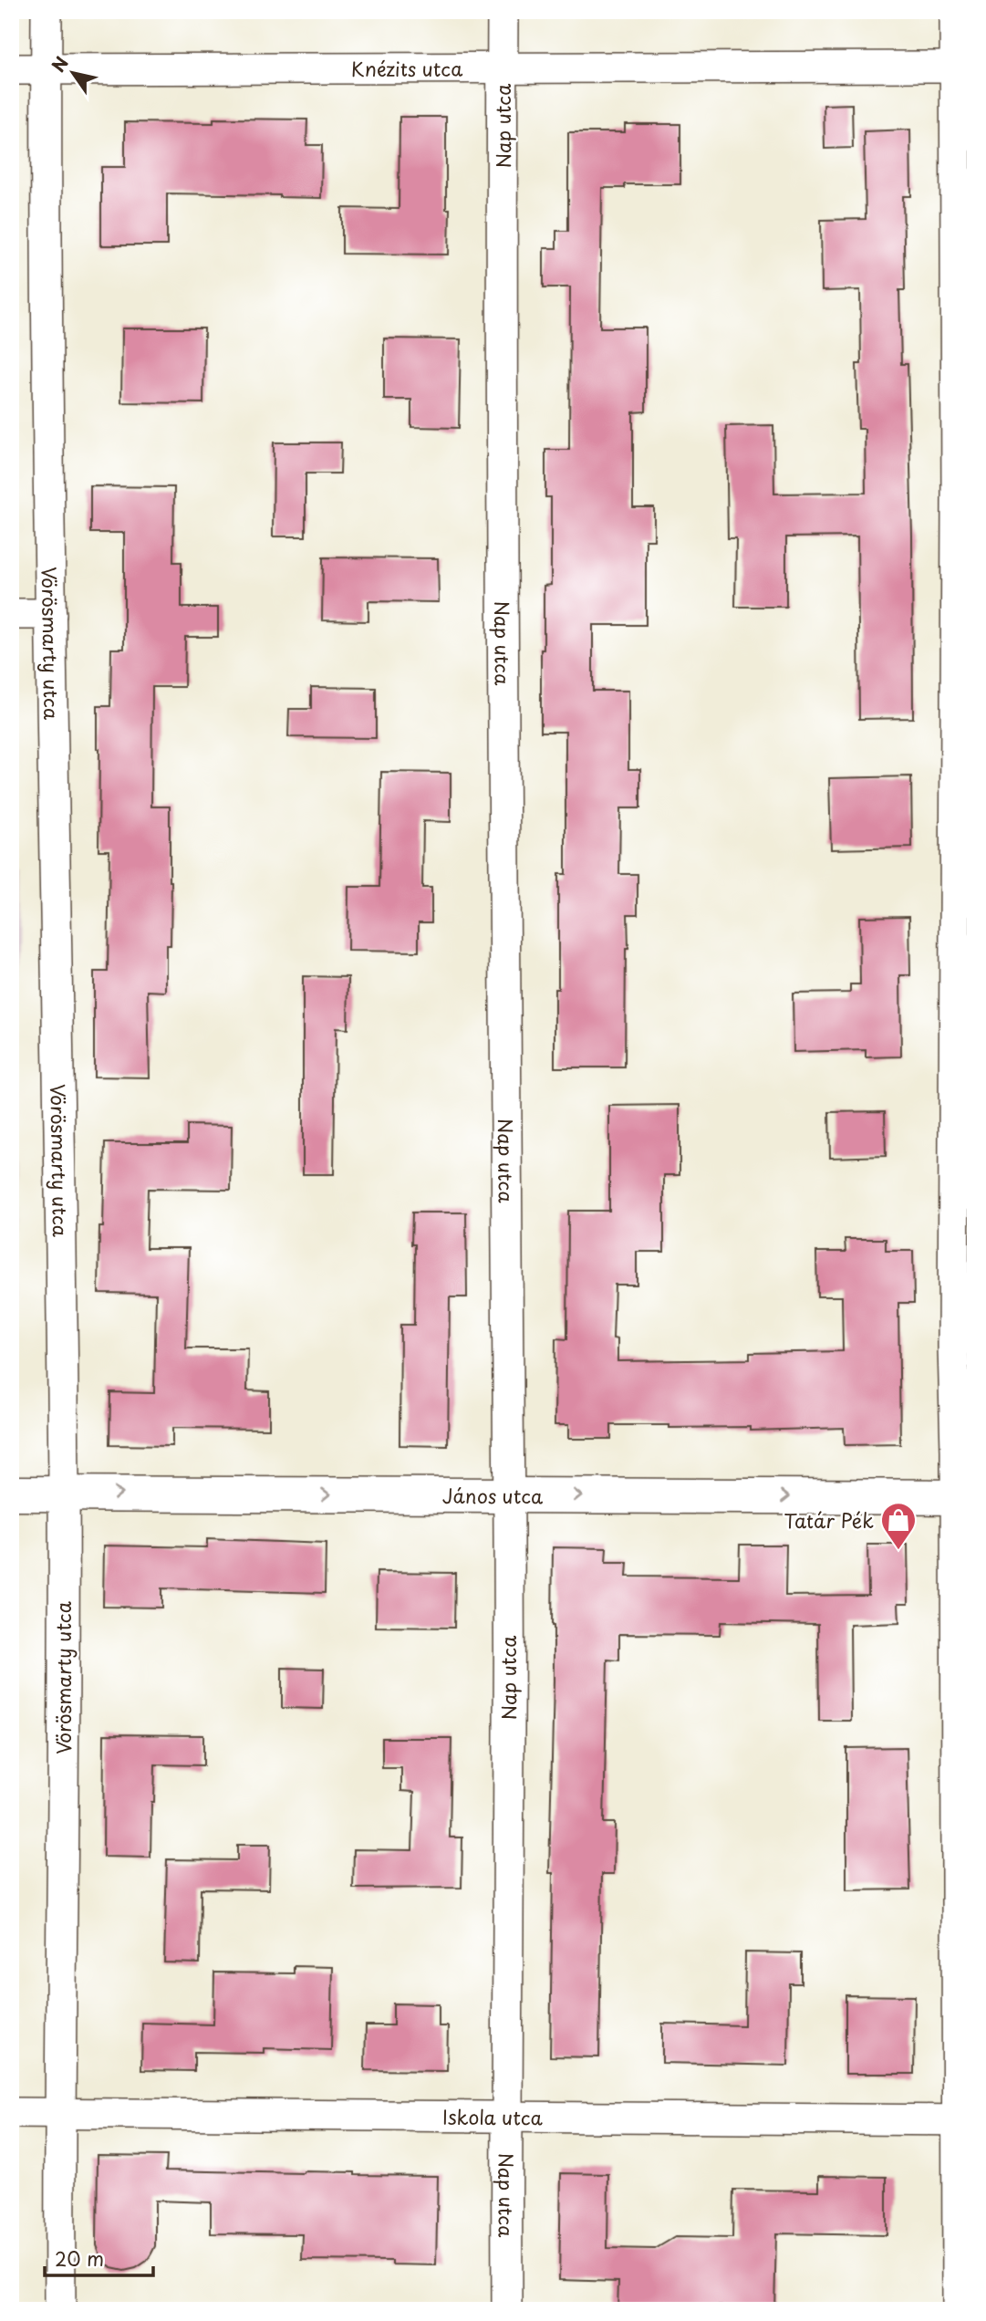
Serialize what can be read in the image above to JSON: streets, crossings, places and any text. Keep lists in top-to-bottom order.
{
  "streets": {
    "street": [
      "Knézits utca",
      "Nap utca",
      "Vörösmarty utca",
      "János utca",
      "Iskola utca"
    ]
  },
  "crossings": [
    ["Knézits utca", "Nap utca"],
    ["Knézits utca", "Vörösmarty utca"],
    ["Nap utca", "János utca"],
    ["Nap utca", "Iskola utca"],
    ["Vörösmarty utca", "János utca"],
    ["Vörösmarty utca", "Iskola utca"]
  ],
  "one_way": ["János utca"],
  "places": {
    "shop": ["Tatár Pék"]
  },
  "scale_bar": "20 m",
  "north": "top left"
}
